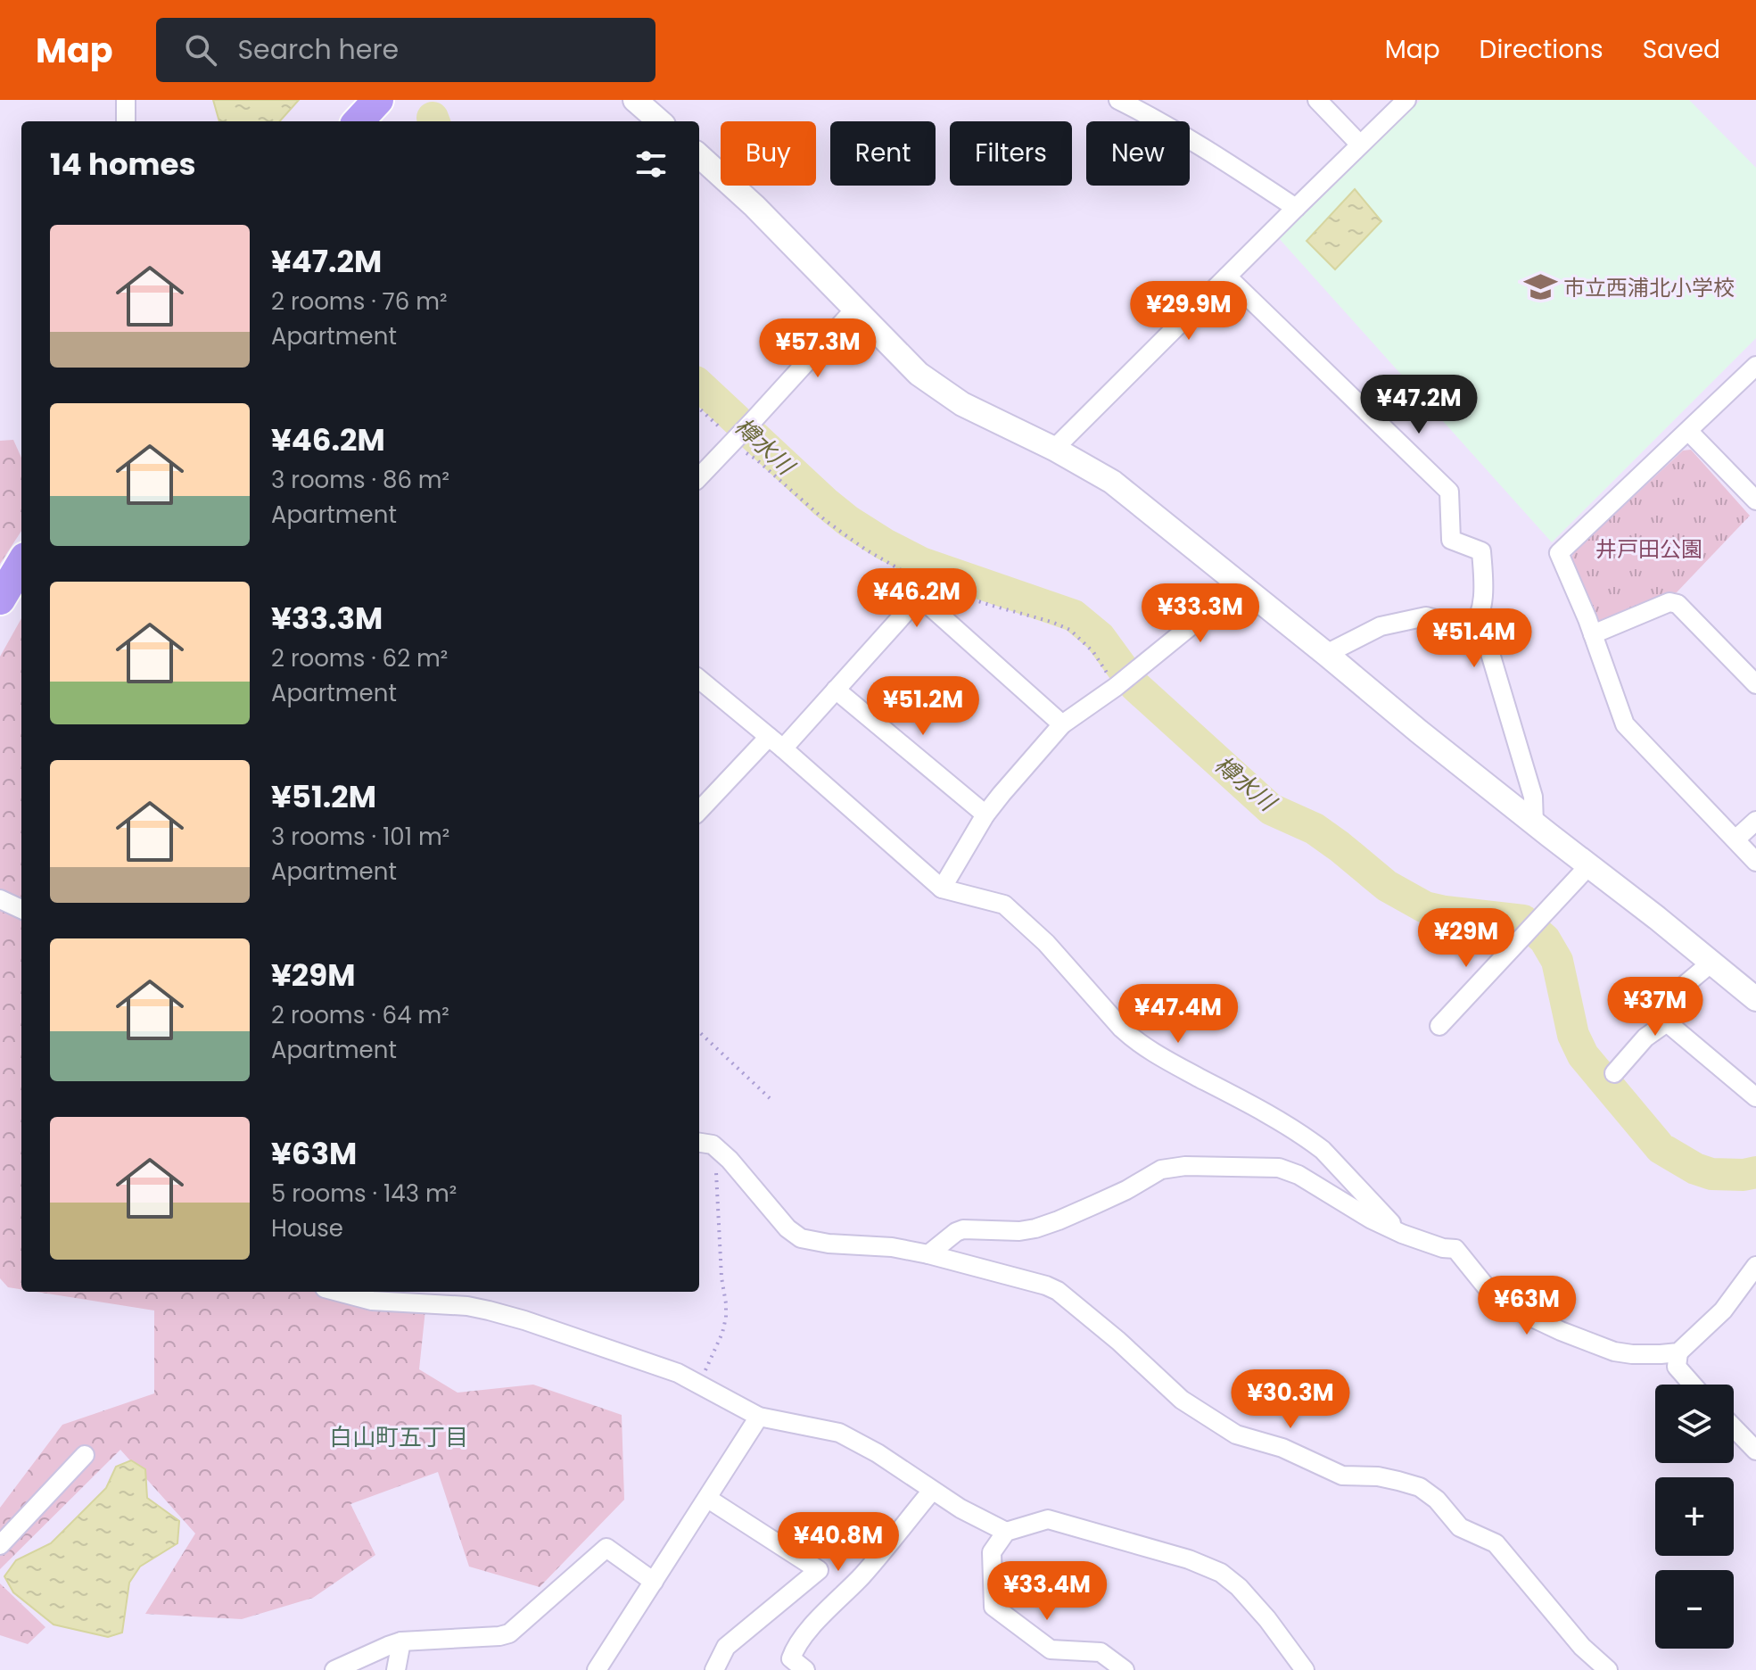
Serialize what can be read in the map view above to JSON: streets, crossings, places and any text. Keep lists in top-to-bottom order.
{
  "districts": ["白山町五丁目"],
  "water": ["樽水川"],
  "parks": ["井戸田公園"],
  "places": {
    "school or university": ["市立西浦北小学校"]
  },
  "page": {
    "header": "Map",
    "search": "Search here",
    "nav": ["Map", "Directions", "Saved"],
    "chip": [
      "Buy",
      "Rent",
      "Filters",
      "New"
    ],
    "heading": "14 homes",
    "list": [
      {
        "name": "¥47.2M",
        "note": "2 rooms · 76 m² · Apartment"
      },
      {
        "name": "¥46.2M",
        "note": "3 rooms · 86 m² · Apartment"
      },
      {
        "name": "¥33.3M",
        "note": "2 rooms · 62 m² · Apartment"
      },
      {
        "name": "¥51.2M",
        "note": "3 rooms · 101 m² · Apartment"
      },
      {
        "name": "¥29M",
        "note": "2 rooms · 64 m² · Apartment"
      },
      {
        "name": "¥63M",
        "note": "5 rooms · 143 m² · House"
      }
    ],
    "price": [
      "¥29.9M",
      "¥57.3M",
      "¥47.2M",
      "¥46.2M",
      "¥33.3M",
      "¥51.4M",
      "¥51.2M",
      "¥29M",
      "¥37M",
      "¥47.4M",
      "¥63M",
      "¥30.3M",
      "¥40.8M",
      "¥33.4M"
    ],
    "map_buttons": ["+", "−"]
  }
}
